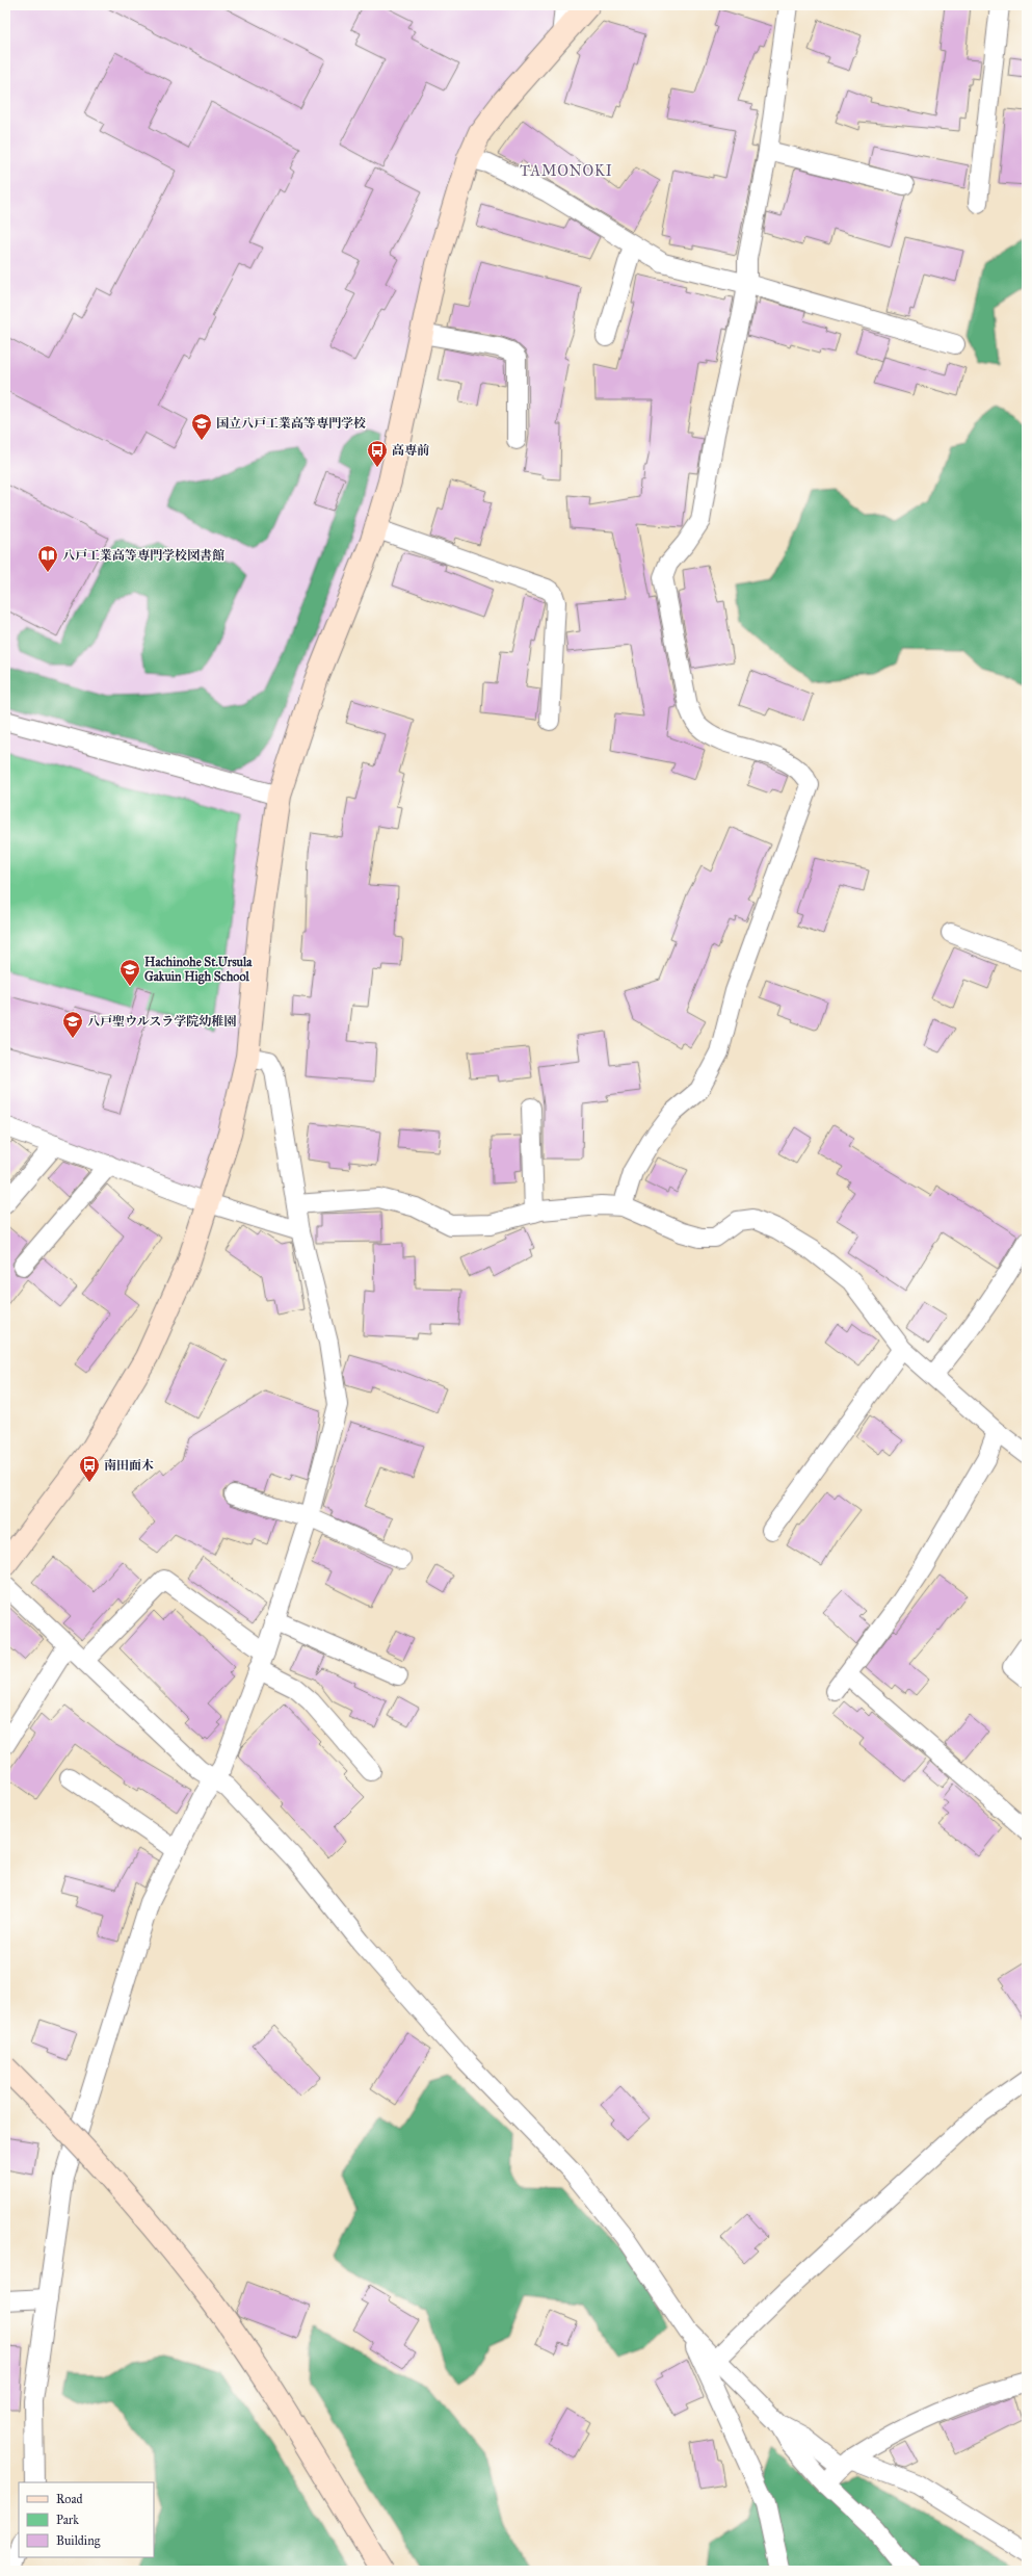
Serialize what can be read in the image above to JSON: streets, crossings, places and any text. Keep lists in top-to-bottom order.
{
  "districts": ["TAMONOKI"],
  "places": {
    "school or university": ["国立八戸工業高等専門学校", "Hachinohe St.Ursula Gakuin High School", "八戸聖ウルスラ学院幼稚園"],
    "bus stop": ["高専前", "南田面木"],
    "library": ["八戸工業高等専門学校図書館"]
  },
  "legend": ["Road", "Park", "Building"]
}
